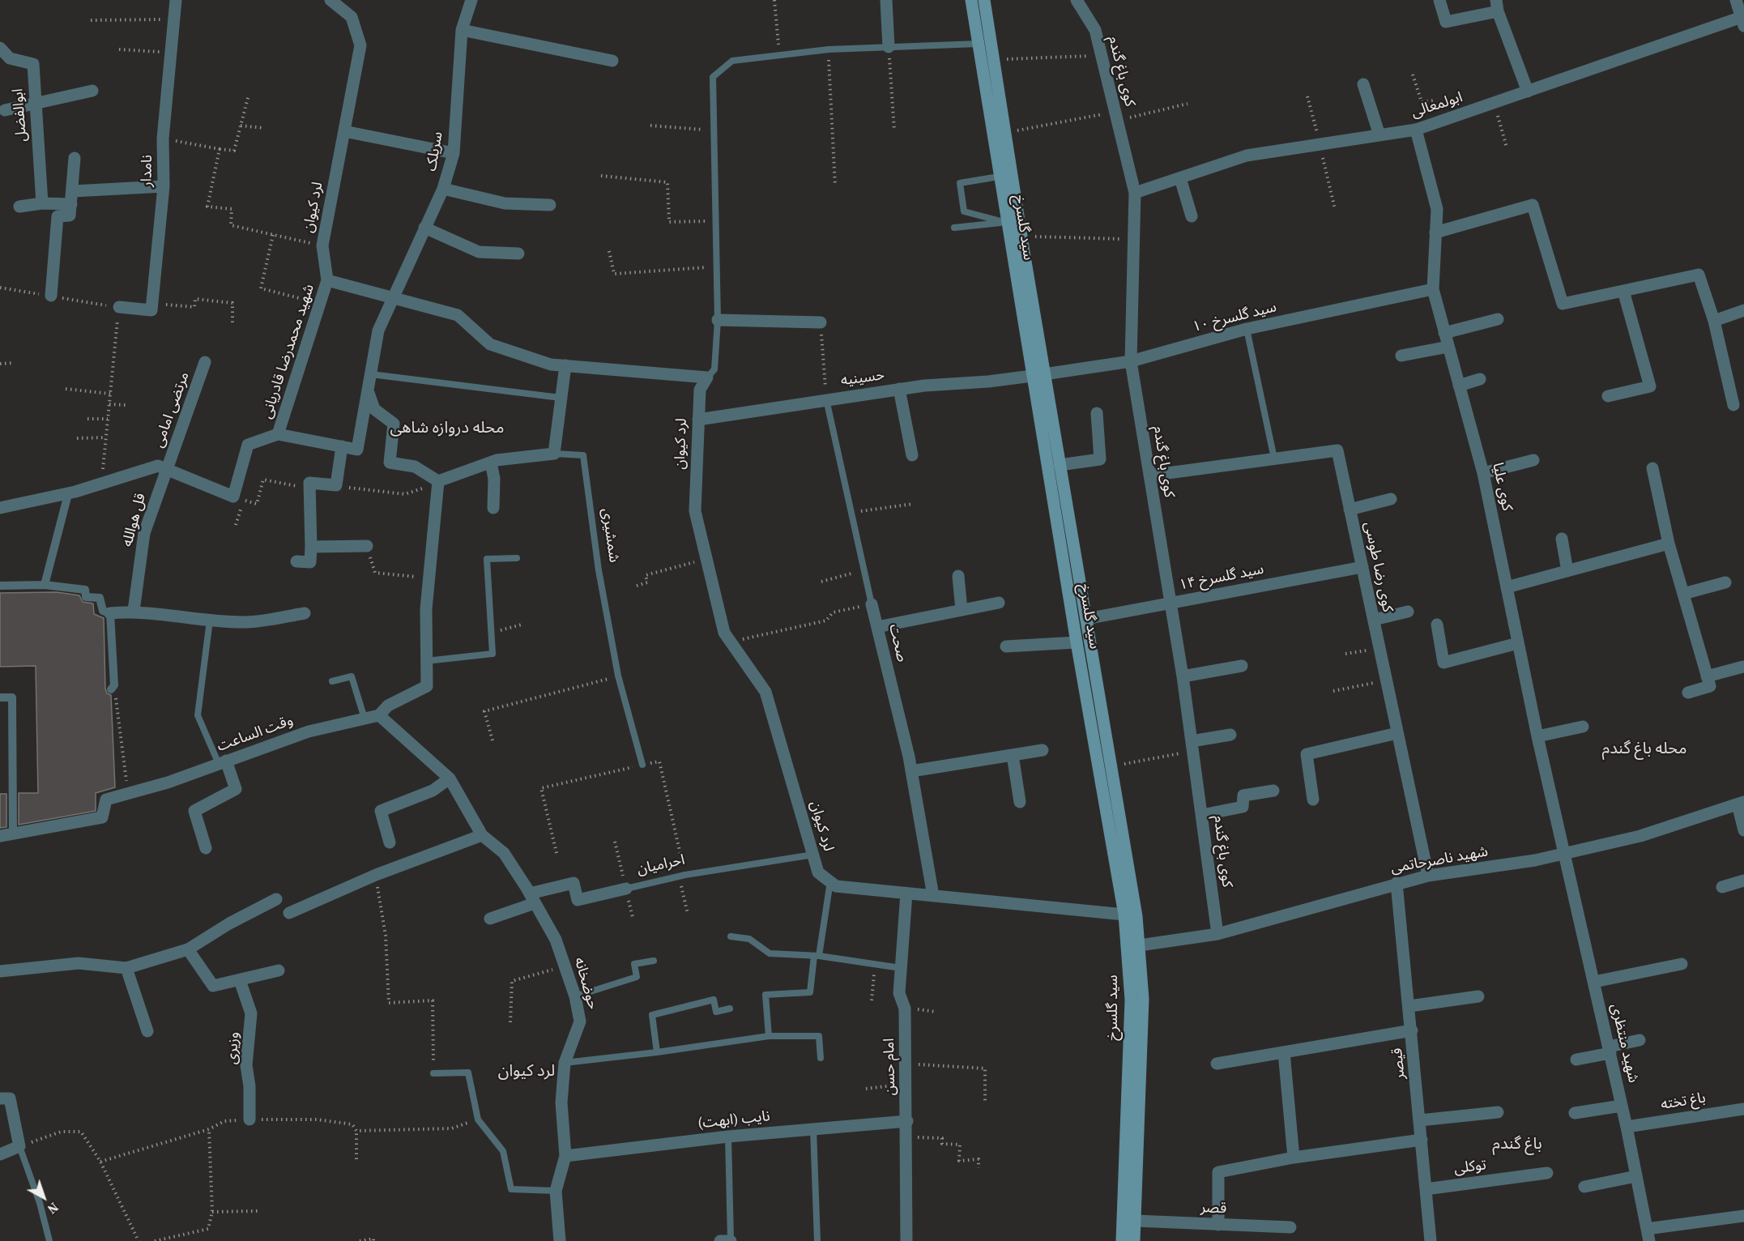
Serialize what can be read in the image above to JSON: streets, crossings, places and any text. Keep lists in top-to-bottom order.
{
  "streets": {
    "main road": ["سید گلسرخ"],
    "street": [
      "کوی باغ گندم",
      "ابولمعالی",
      "ابوالفضل",
      "سریلک",
      "نامدار",
      "لرد کیوان",
      "سید گلسرخ ۱۰",
      "شهید محمدرضا قادریانی",
      "حسینیه",
      "مرتضی امامی",
      "کوی علیا",
      "قل هوالله",
      "شمشیری",
      "کوی رضا طوسی",
      "سید گلسرخ ۱۴",
      "صحت",
      "وقت الساعت",
      "شهید ناصرحاتمی",
      "احرامیان",
      "حوضخانه",
      "شهید منتظری",
      "وزیری",
      "قیصر",
      "امام حسن",
      "باغ تخته",
      "نایب (ابهت)",
      "توکلی",
      "قصر"
    ]
  },
  "crossings": [
    ["کوی باغ گندم", "ابولمعالی"],
    ["کوی باغ گندم", "سید گلسرخ ۱۰"],
    ["کوی باغ گندم", "کوی رضا طوسی"],
    ["کوی باغ گندم", "سید گلسرخ ۱۴"],
    ["کوی باغ گندم", "شهید ناصرحاتمی"],
    ["ابولمعالی", "کوی علیا"],
    ["لرد کیوان", "شهید محمدرضا قادریانی"],
    ["لرد کیوان", "حسینیه"],
    ["لرد کیوان", "احرامیان"],
    ["سید گلسرخ", "سید گلسرخ ۱۰"],
    ["سید گلسرخ", "حسینیه"],
    ["سید گلسرخ", "سید گلسرخ ۱۴"],
    ["سید گلسرخ", "شهید ناصرحاتمی"],
    ["سید گلسرخ", "قصر"],
    ["سید گلسرخ ۱۰", "حسینیه"],
    ["سید گلسرخ ۱۰", "کوی علیا"],
    ["حسینیه", "صحت"],
    ["مرتضی امامی", "قل هوالله"],
    ["کوی علیا", "شهید ناصرحاتمی"],
    ["کوی علیا", "شهید منتظری"],
    ["کوی رضا طوسی", "سید گلسرخ ۱۴"],
    ["کوی رضا طوسی", "شهید ناصرحاتمی"],
    ["شهید ناصرحاتمی", "شهید منتظری"],
    ["شهید ناصرحاتمی", "قیصر"],
    ["احرامیان", "حوضخانه"],
    ["حوضخانه", "نایب (ابهت)"],
    ["شهید منتظری", "باغ تخته"],
    ["قیصر", "توکلی"],
    ["امام حسن", "نایب (ابهت)"]
  ],
  "districts": [
    "محله دروازه شاهی",
    "محله باغ گندم",
    "لرد کیوان",
    "باغ گندم"
  ],
  "north": "bottom right"
}
